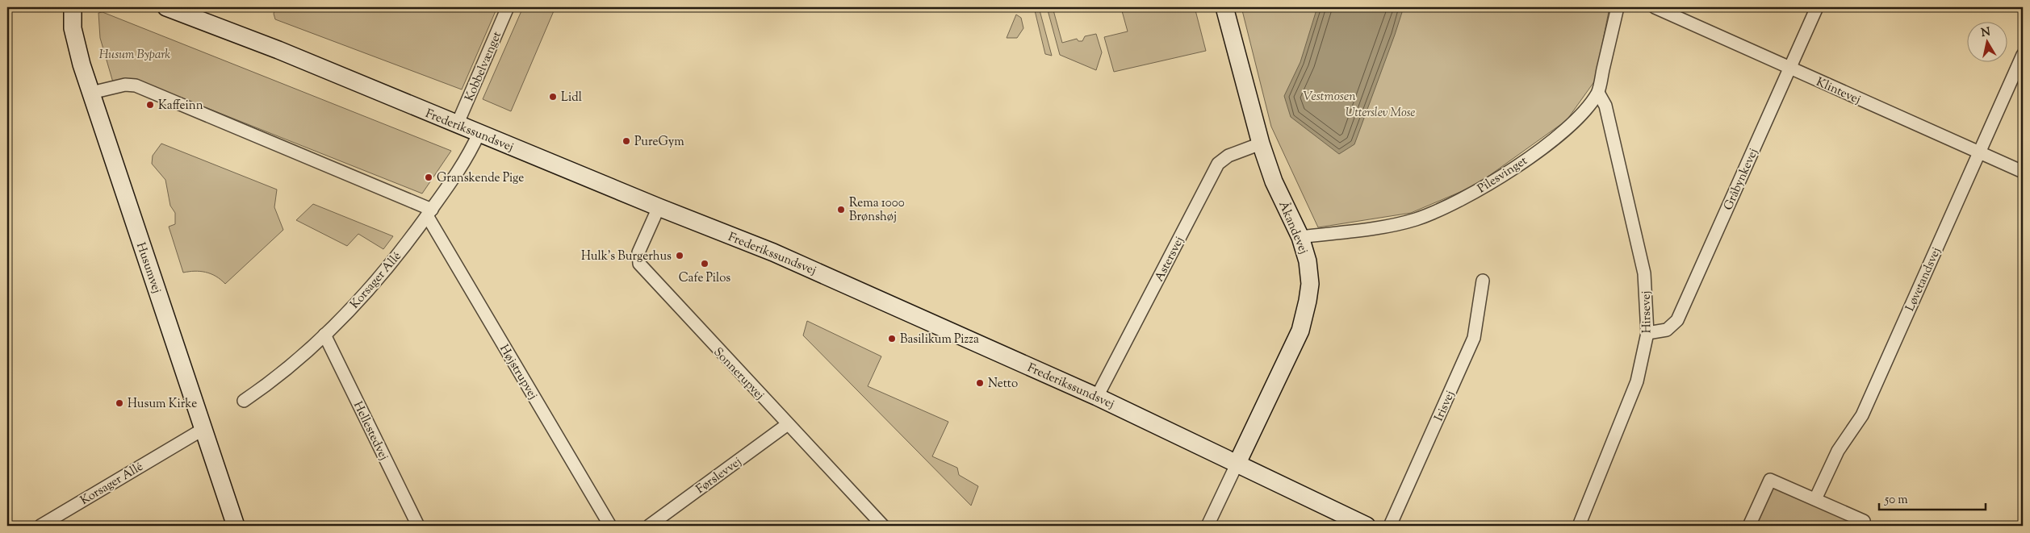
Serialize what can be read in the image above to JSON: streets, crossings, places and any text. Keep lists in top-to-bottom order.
{
  "streets": {
    "main road": ["Frederikssundsvej", "Åkandevej", "Husumvej"],
    "street": [
      "Kobbelvænget",
      "Klintevej",
      "Pilesvinget",
      "Gråbynkevej",
      "Astersvej",
      "Løvetandsvej",
      "Korsager Allé",
      "Hirsevej",
      "Højstrupvej",
      "Sonnerupvej",
      "Irisvej",
      "Hellestedvej",
      "Førslevvej"
    ]
  },
  "crossings": [
    ["Kobbelvænget", "Frederikssundsvej"],
    ["Klintevej", "Gråbynkevej"],
    ["Klintevej", "Løvetandsvej"],
    ["Frederikssundsvej", "Åkandevej"],
    ["Frederikssundsvej", "Astersvej"],
    ["Frederikssundsvej", "Korsager Allé"],
    ["Frederikssundsvej", "Sonnerupvej"],
    ["Pilesvinget", "Åkandevej"],
    ["Pilesvinget", "Hirsevej"],
    ["Gråbynkevej", "Hirsevej"],
    ["Åkandevej", "Astersvej"],
    ["Husumvej", "Korsager Allé"],
    ["Korsager Allé", "Højstrupvej"],
    ["Korsager Allé", "Hellestedvej"],
    ["Sonnerupvej", "Førslevvej"]
  ],
  "water": ["Vestmosen"],
  "parks": ["Husum Bypark", "Utterslev Mose"],
  "places": [
    "Lidl",
    "Kaffeinn",
    "PureGym",
    "Granskende Pige",
    "Rema 1000 Brønshøj",
    "Hulk’s Burgerhus",
    "Cafe Pilos",
    "Basilikum Pizza",
    "Netto",
    "Husum Kirke"
  ],
  "scale_bar": "50 m",
  "north": "top"
}
